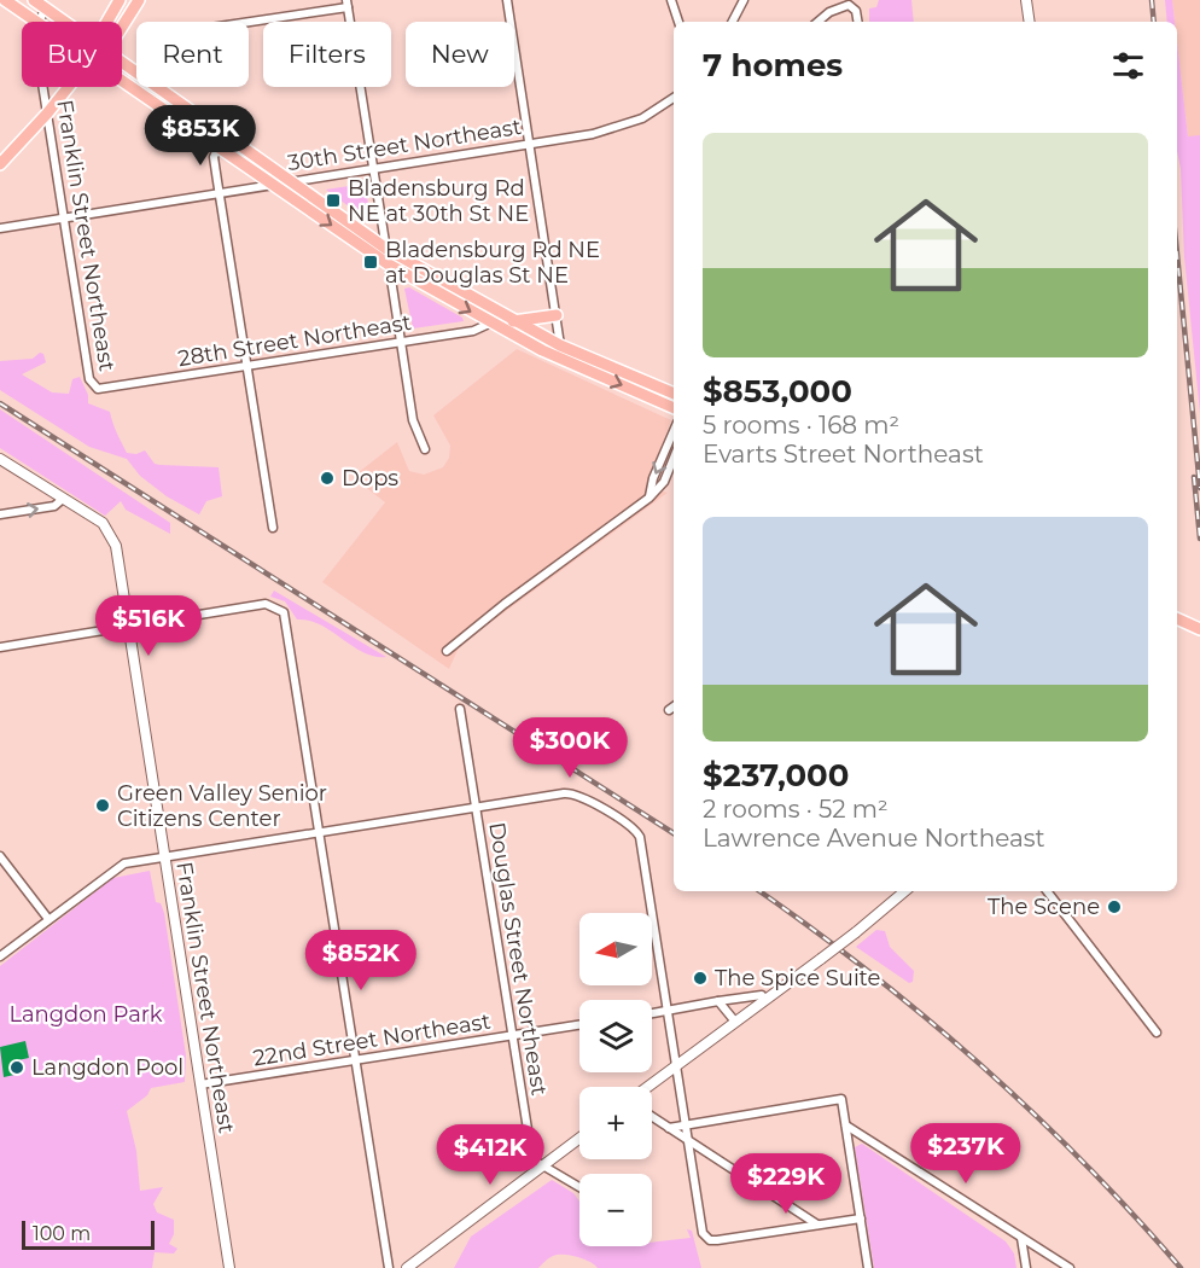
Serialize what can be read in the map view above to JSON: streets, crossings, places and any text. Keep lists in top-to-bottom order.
{
  "streets": {
    "street": [
      "30th Street Northeast",
      "Franklin Street Northeast",
      "28th Street Northeast",
      "Douglas Street Northeast",
      "22nd Street Northeast"
    ]
  },
  "crossings": [
    ["30th Street Northeast", "Franklin Street Northeast"],
    ["Franklin Street Northeast", "28th Street Northeast"],
    ["Franklin Street Northeast", "22nd Street Northeast"],
    ["Douglas Street Northeast", "22nd Street Northeast"]
  ],
  "parks": ["Langdon Park"],
  "places": {
    "transit": ["Bladensburg Rd NE at 30th St NE", "Bladensburg Rd NE at Douglas St NE"],
    "other": [
      "Dops",
      "Green Valley Senior Citizens Center",
      "The Scene",
      "The Spice Suite",
      "Langdon Pool"
    ]
  },
  "scale_bar": "100 m",
  "north": "left",
  "page": {
    "chip": [
      "Buy",
      "Rent",
      "Filters",
      "New"
    ],
    "heading": "7 homes",
    "price": [
      "$853K",
      "$516K",
      "$300K",
      "$852K",
      "$237K",
      "$412K",
      "$229K"
    ],
    "list": [
      {
        "name": "$853,000",
        "note": "5 rooms · 168 m² · Evarts Street Northeast"
      },
      {
        "name": "$237,000",
        "note": "2 rooms · 52 m² · Lawrence Avenue Northeast"
      }
    ],
    "map_buttons": ["+", "−"],
    "scale": "100 m"
  }
}
